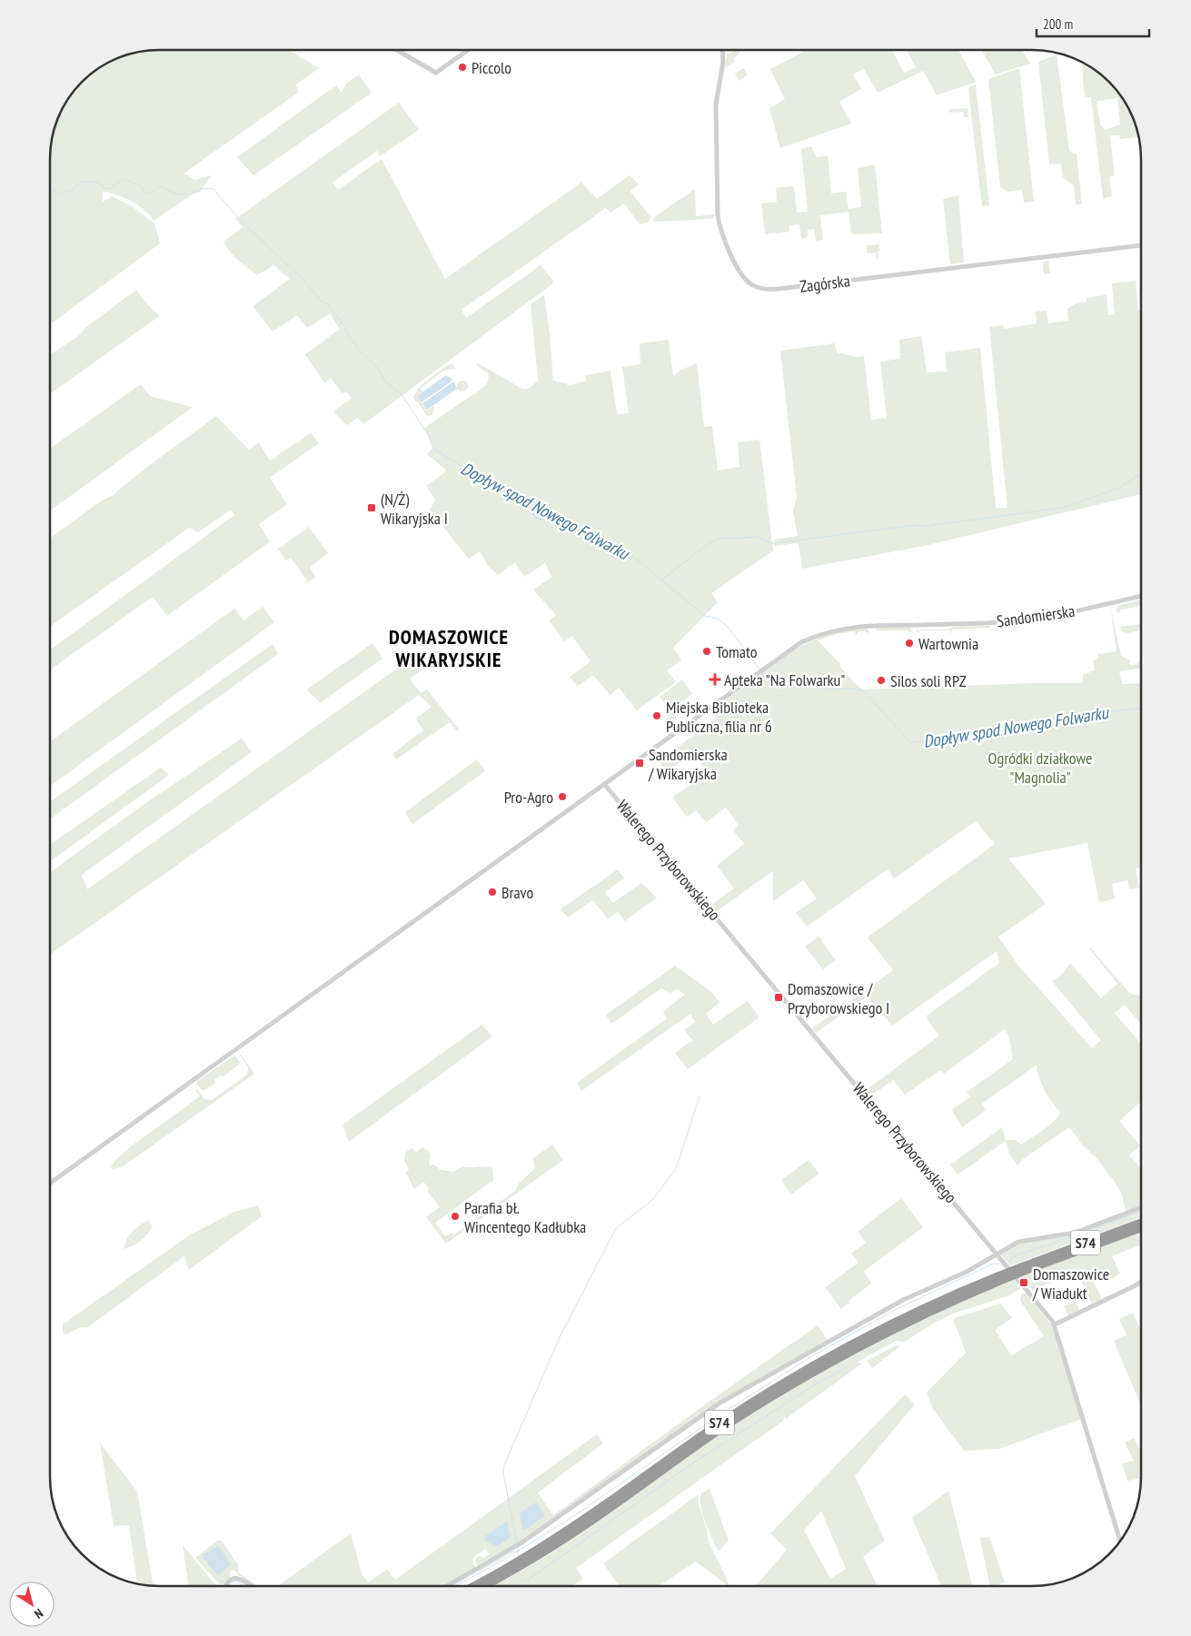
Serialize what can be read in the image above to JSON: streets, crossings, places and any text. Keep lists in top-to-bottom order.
{
  "streets": {
    "highway": ["S74"],
    "street": ["Zagórska", "Sandomierska", "Walerego Przyborowskiego"]
  },
  "crossings": [
    ["Sandomierska", "Walerego Przyborowskiego"]
  ],
  "districts": ["DOMASZOWICE WIKARYJSKIE"],
  "water": ["Dopływ spod Nowego Folwarku"],
  "parks": ["Ogródki działkowe \"Magnolia\""],
  "places": {
    "other": [
      "Piccolo",
      "Wartownia",
      "Tomato",
      "Silos soli RPZ",
      "Miejska Biblioteka Publiczna, filia nr 6",
      "Pro-Agro",
      "Bravo",
      "Parafia bł. Wincentego Kadłubka"
    ],
    "transit": [
      "(N/Ż) Wikaryjska I",
      "Sandomierska / Wikaryjska",
      "Domaszowice / Przyborowskiego I",
      "Domaszowice / Wiadukt"
    ],
    "health": ["Apteka \"Na Folwarku\""]
  },
  "scale_bar": "200 m",
  "north": "bottom right"
}
